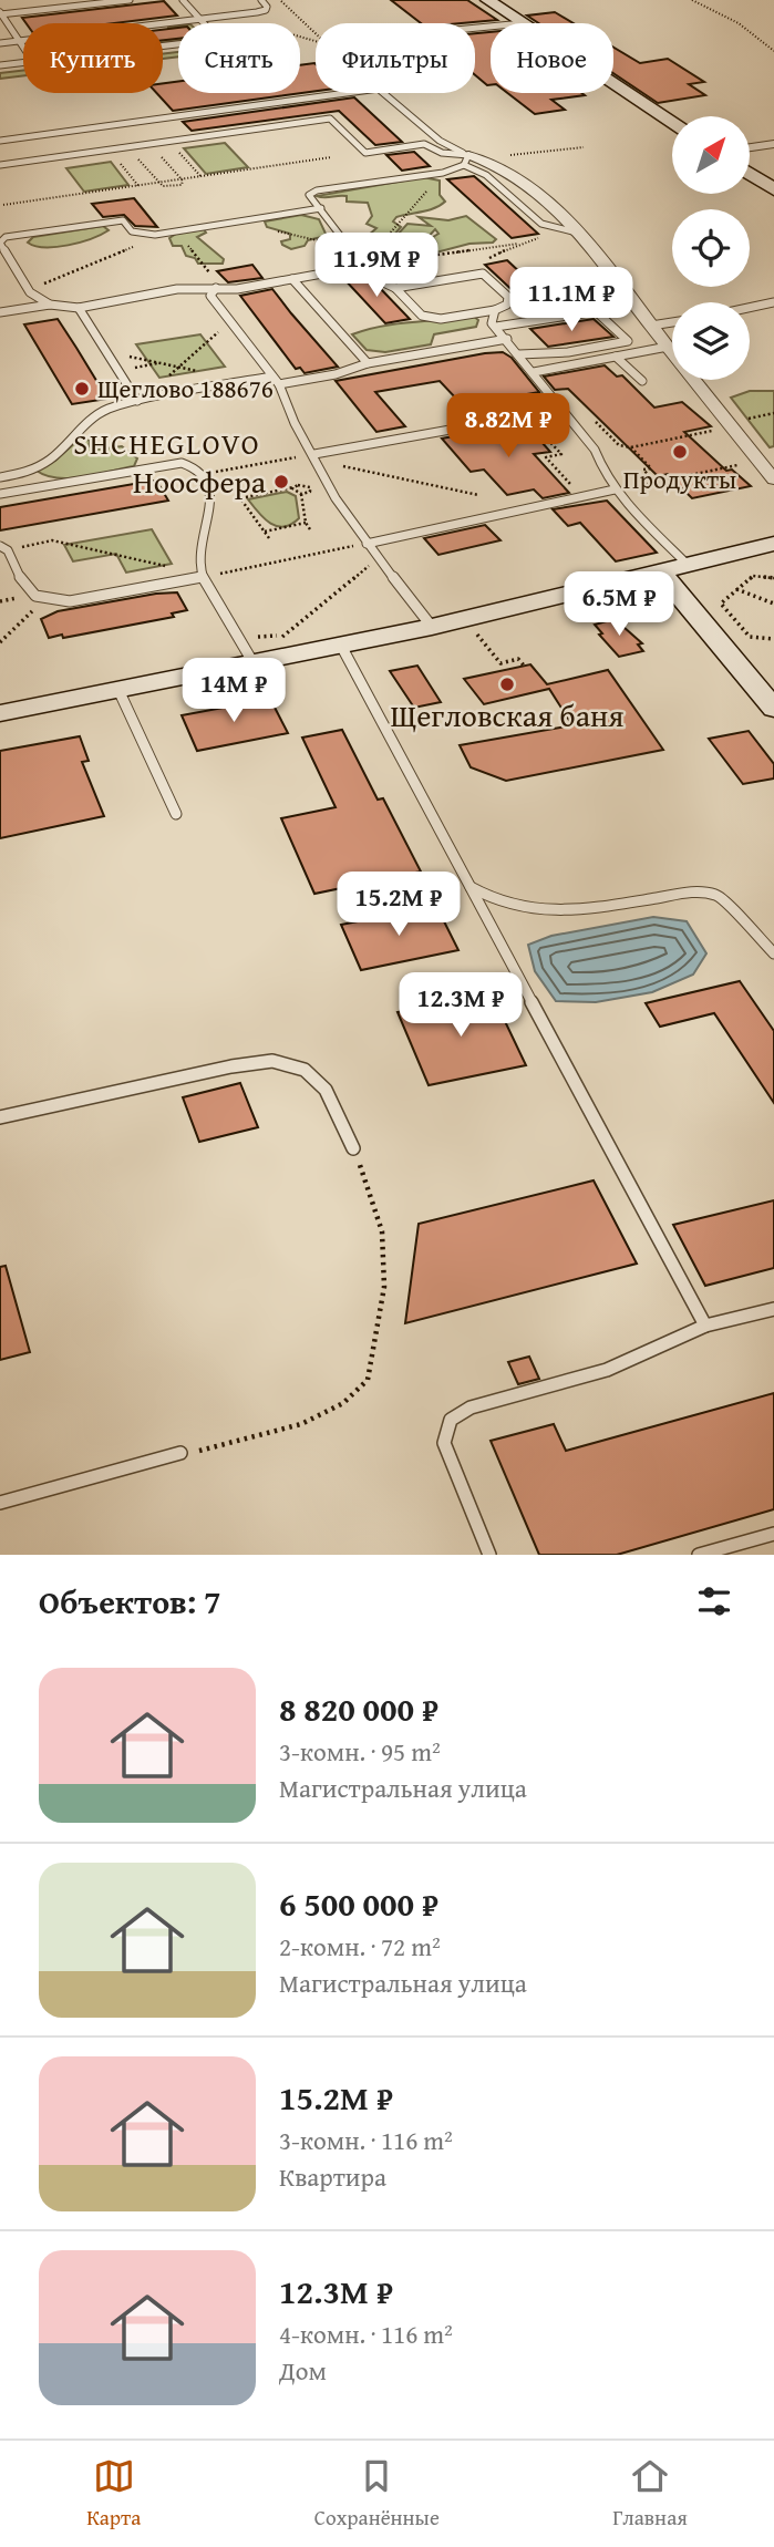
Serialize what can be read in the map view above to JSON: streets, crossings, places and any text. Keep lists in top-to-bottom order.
{
  "districts": ["SHCHEGLOVO"],
  "places": [
    "Щеглово 188676",
    "Продукты",
    "Ноосфера",
    "Щегловская баня"
  ],
  "north": "top right",
  "page": {
    "chip": [
      "Купить",
      "Снять",
      "Фильтры",
      "Новое"
    ],
    "price": [
      "11.9M ₽",
      "11.1M ₽",
      "8.82M ₽",
      "6.5M ₽",
      "14M ₽",
      "15.2M ₽",
      "12.3M ₽"
    ],
    "heading": "Объектов: 7",
    "list": [
      {
        "name": "8 820 000 ₽",
        "note": "3-комн. · 95 m² · Магистральная улица"
      },
      {
        "name": "6 500 000 ₽",
        "note": "2-комн. · 72 m² · Магистральная улица"
      },
      {
        "name": "15.2M ₽",
        "note": "3-комн. · 116 m² · Квартира"
      },
      {
        "name": "12.3M ₽",
        "note": "4-комн. · 116 m² · Дом"
      }
    ],
    "tabs": ["Карта", "Сохранённые", "Главная"]
  }
}
